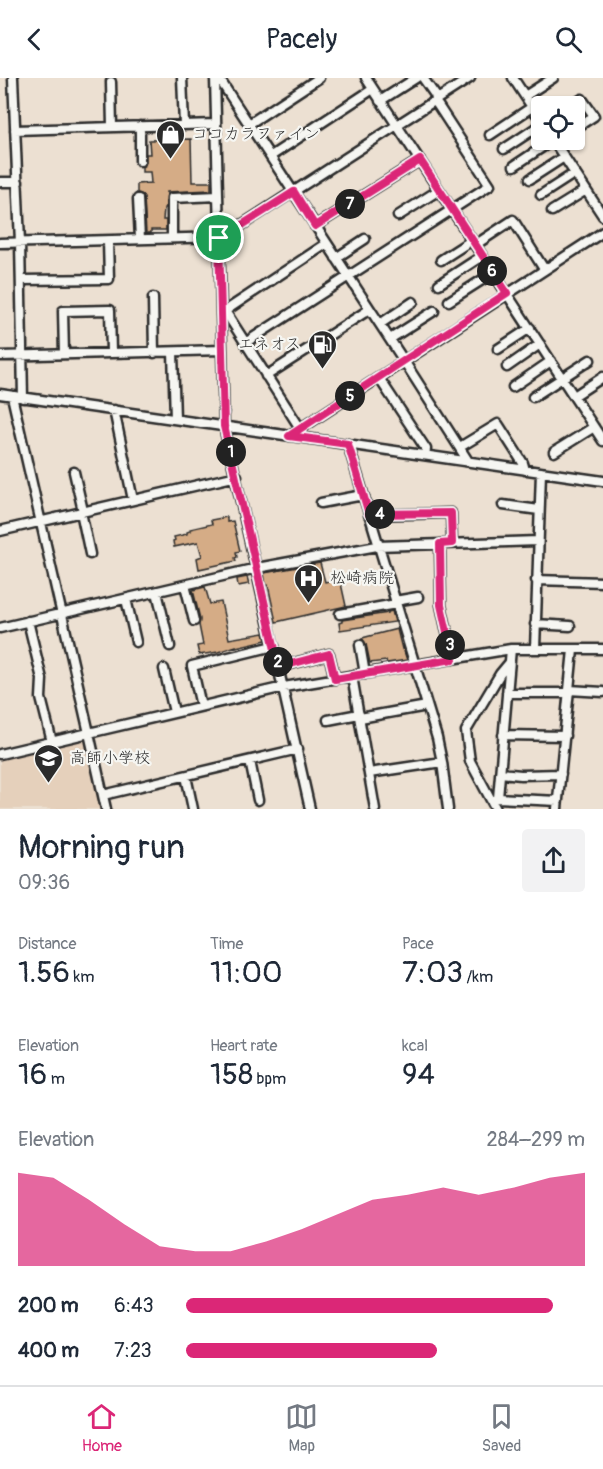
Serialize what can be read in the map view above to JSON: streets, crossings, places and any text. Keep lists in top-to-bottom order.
{
  "places": {
    "shop": ["ココカラファイン"],
    "fuel station": ["エネオス"],
    "hospital": ["松崎病院"],
    "school or university": ["高師小学校"]
  },
  "page": {
    "header": "Pacely",
    "pins": [
      "7",
      "6",
      "5",
      "1",
      "4",
      "3",
      "2"
    ],
    "heading": ["Morning run", "09:36"],
    "stats": [
      ["Distance", "1.56 km"],
      ["Time", "11:00"],
      ["Pace", "7:03 /km"],
      ["Elevation", "16 m"],
      ["Heart rate", "158 bpm"],
      ["kcal", "94"]
    ],
    "chart": ["Elevation", "284–299 m"],
    "list": [
      {
        "name": "200 m",
        "note": "6:43"
      },
      {
        "name": "400 m",
        "note": "7:23"
      }
    ],
    "tabs": ["Home", "Map", "Saved"]
  }
}
